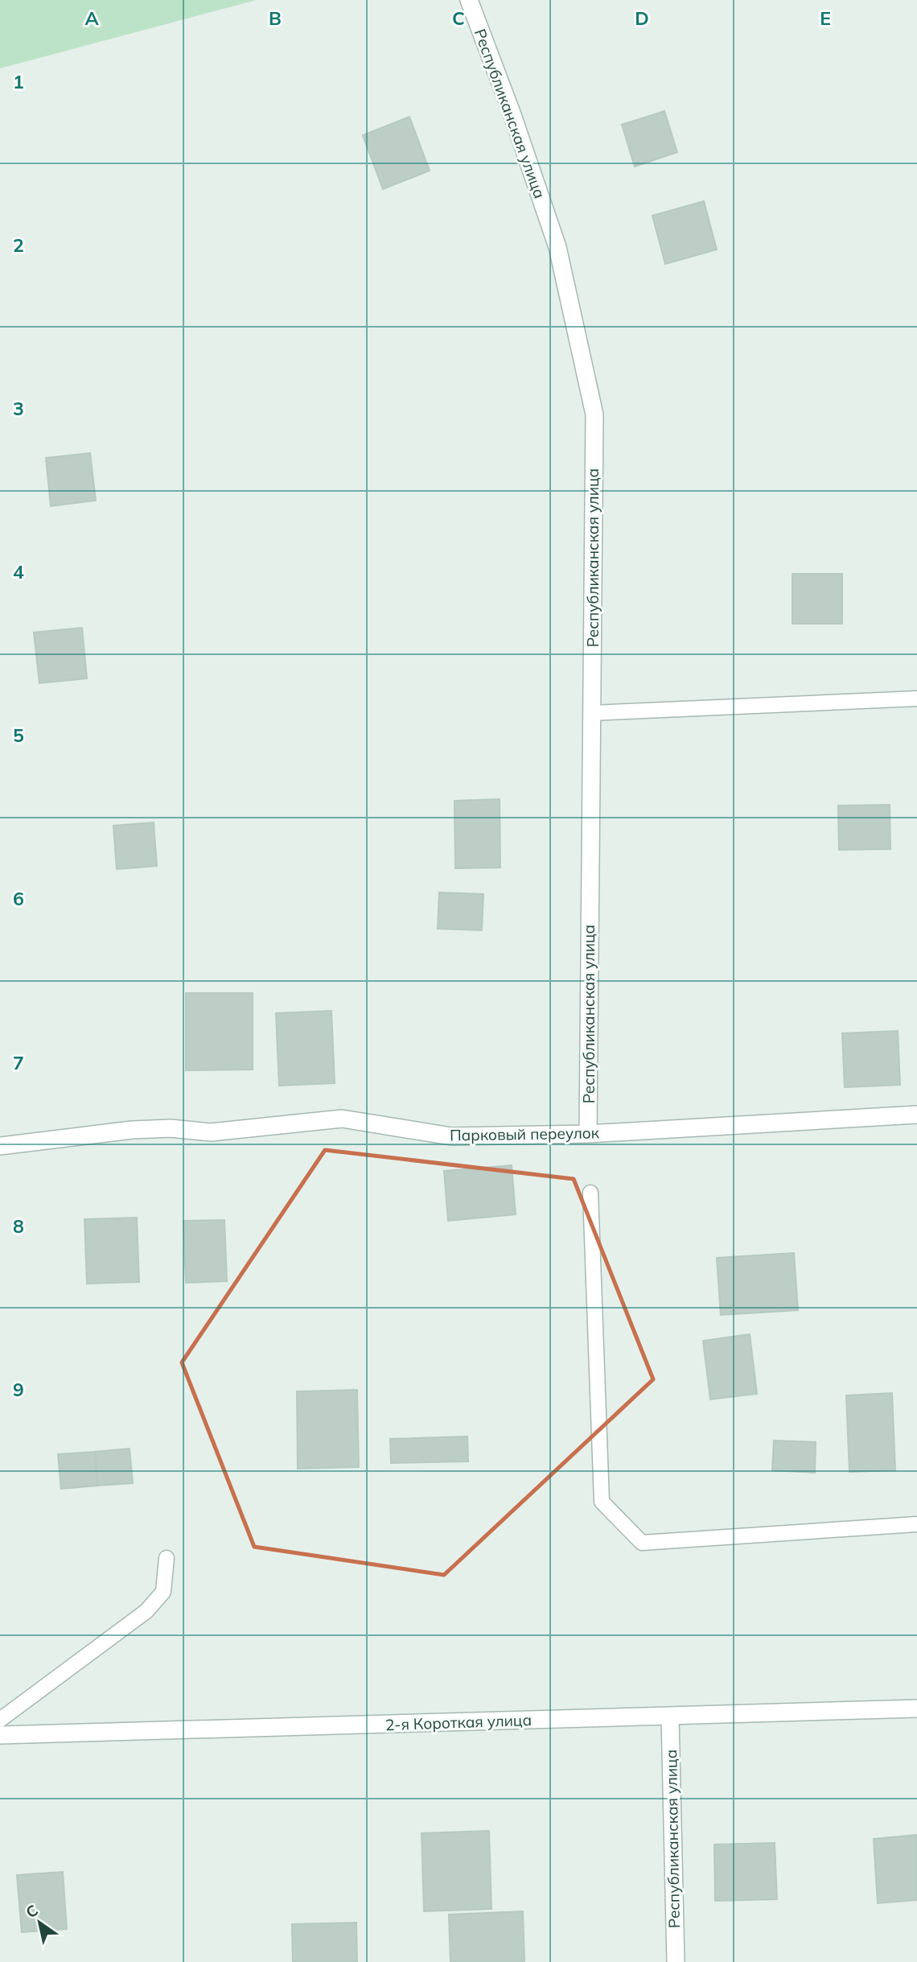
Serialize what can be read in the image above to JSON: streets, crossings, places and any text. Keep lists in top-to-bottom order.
{
  "streets": {
    "street": ["Республиканская улица", "Парковый переулок", "2-я Короткая улица"]
  },
  "crossings": [
    ["Республиканская улица", "Парковый переулок"],
    ["Республиканская улица", "2-я Короткая улица"]
  ],
  "north": "top left",
  "grid": {
    "columns": [
      "A",
      "B",
      "C",
      "D",
      "E"
    ],
    "rows": [
      "1",
      "2",
      "3",
      "4",
      "5",
      "6",
      "7",
      "8",
      "9"
    ]
  }
}
